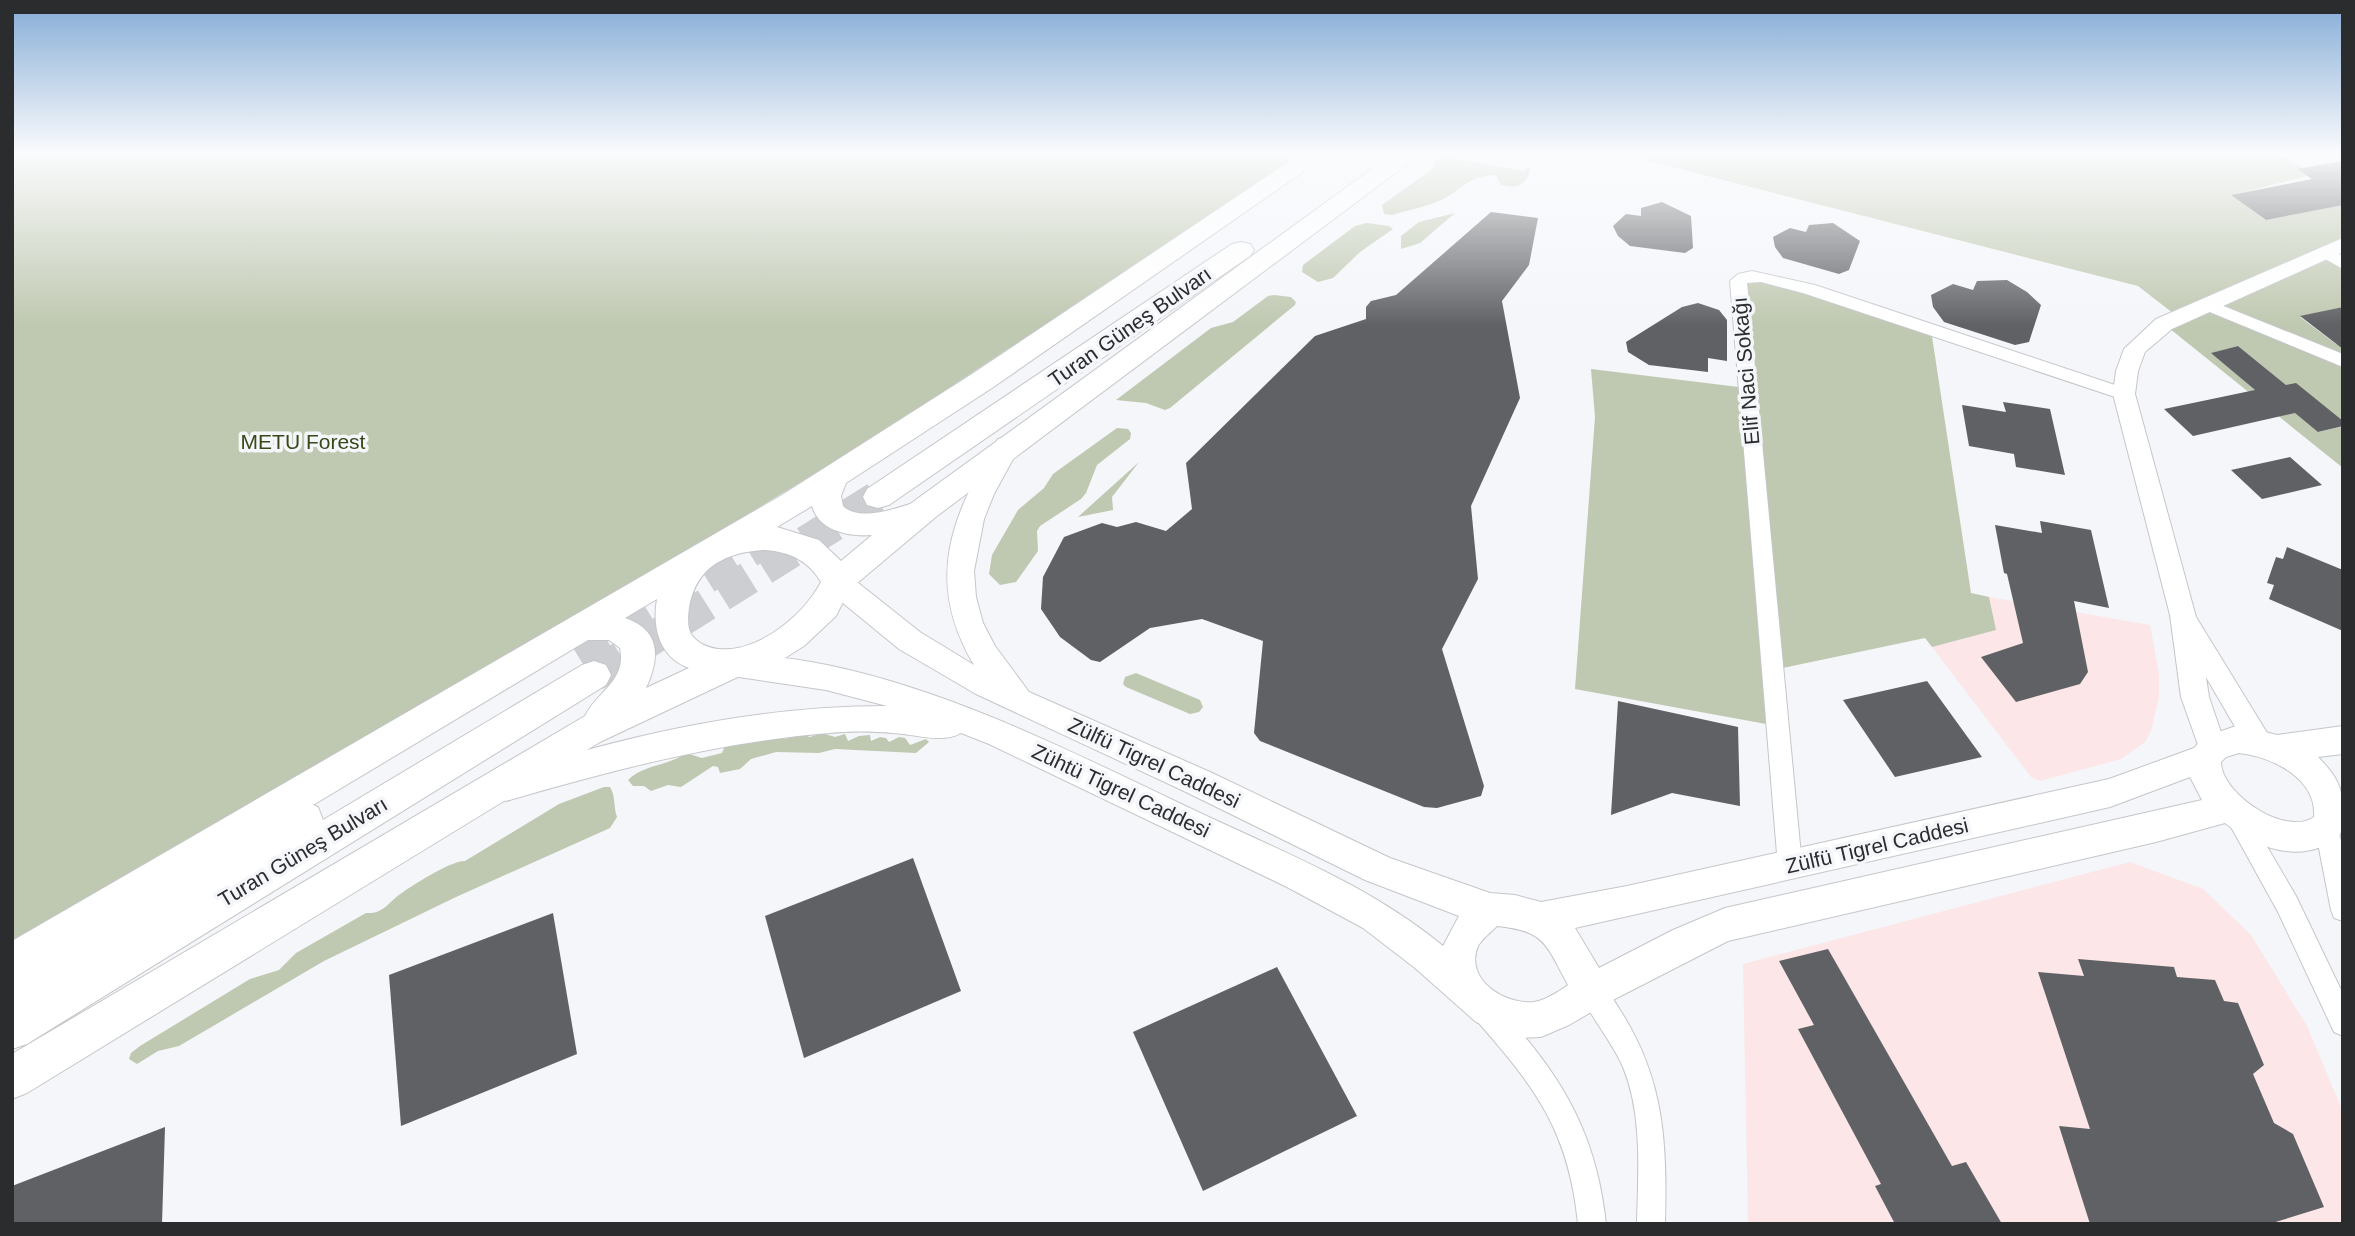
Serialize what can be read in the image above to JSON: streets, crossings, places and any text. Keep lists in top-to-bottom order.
{
  "streets": {
    "main road": ["Turan Güneş Bulvarı", "Zülfü Tigrel Caddesi", "Zühtü Tigrel Caddesi"],
    "street": ["Elif Naci Sokağı"]
  },
  "crossings": [
    ["Elif Naci Sokağı", "Zülfü Tigrel Caddesi"],
    ["Zülfü Tigrel Caddesi", "Zühtü Tigrel Caddesi"]
  ],
  "parks": ["METU Forest"]
}
